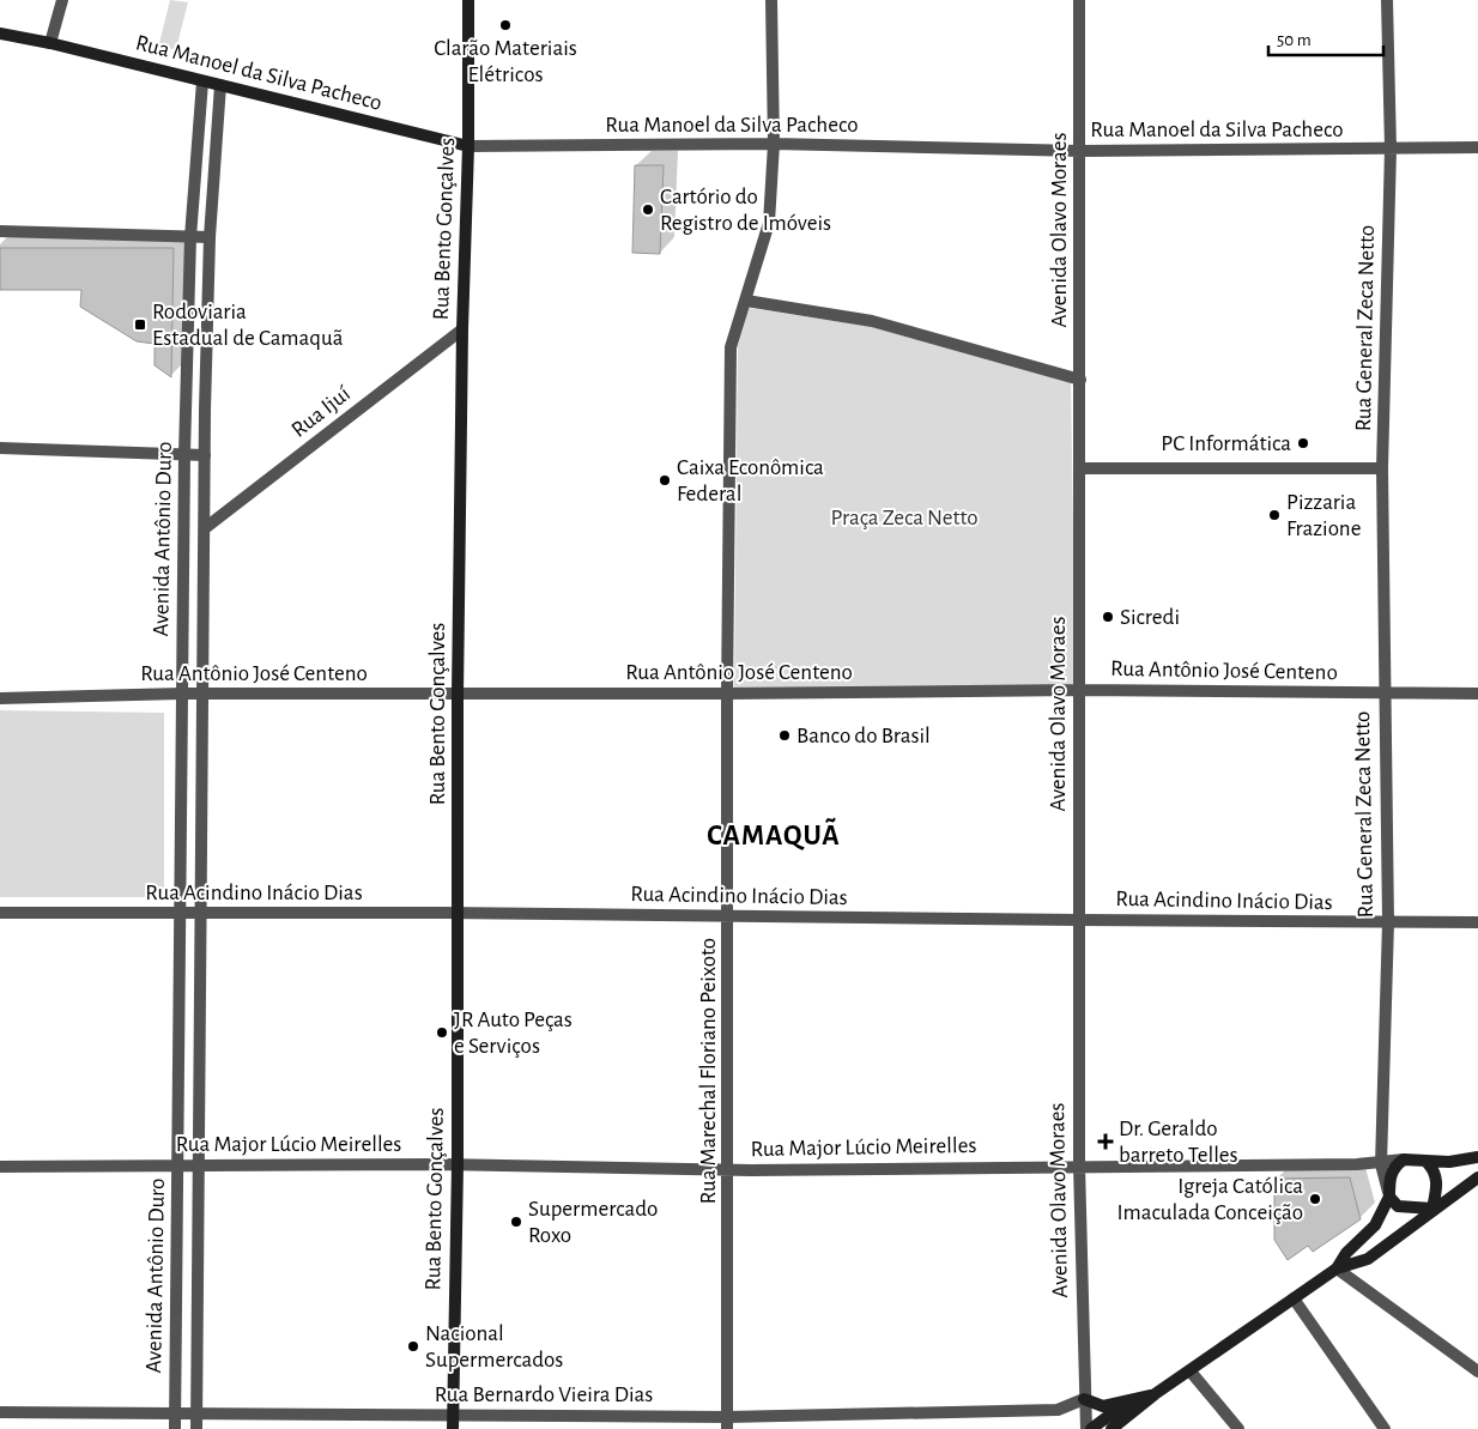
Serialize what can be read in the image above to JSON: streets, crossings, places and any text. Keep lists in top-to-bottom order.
{
  "streets": {
    "main road": ["Rua Manoel da Silva Pacheco", "Rua Bento Gonçalves"],
    "street": [
      "Avenida Olavo Moraes",
      "Rua General Zeca Netto",
      "Rua Ijuí",
      "Avenida Antônio Duro",
      "Rua Antônio José Centeno",
      "Rua Acindino Inácio Dias",
      "Rua Marechal Floriano Peixoto",
      "Rua Major Lúcio Meirelles",
      "Rua Bernardo Vieira Dias"
    ]
  },
  "crossings": [
    ["Rua Manoel da Silva Pacheco", "Rua Bento Gonçalves"],
    ["Rua Manoel da Silva Pacheco", "Avenida Olavo Moraes"],
    ["Rua Manoel da Silva Pacheco", "Rua General Zeca Netto"],
    ["Rua Manoel da Silva Pacheco", "Avenida Antônio Duro"],
    ["Rua Manoel da Silva Pacheco", "Rua Marechal Floriano Peixoto"],
    ["Rua Bento Gonçalves", "Rua Ijuí"],
    ["Rua Bento Gonçalves", "Rua Antônio José Centeno"],
    ["Rua Bento Gonçalves", "Rua Acindino Inácio Dias"],
    ["Rua Bento Gonçalves", "Rua Major Lúcio Meirelles"],
    ["Rua Bento Gonçalves", "Rua Bernardo Vieira Dias"],
    ["Avenida Olavo Moraes", "Rua Antônio José Centeno"],
    ["Avenida Olavo Moraes", "Rua Acindino Inácio Dias"],
    ["Avenida Olavo Moraes", "Rua Major Lúcio Meirelles"],
    ["Avenida Olavo Moraes", "Rua Bernardo Vieira Dias"],
    ["Rua General Zeca Netto", "Rua Antônio José Centeno"],
    ["Rua General Zeca Netto", "Rua Acindino Inácio Dias"],
    ["Rua General Zeca Netto", "Rua Major Lúcio Meirelles"],
    ["Rua Ijuí", "Avenida Antônio Duro"],
    ["Avenida Antônio Duro", "Rua Antônio José Centeno"],
    ["Avenida Antônio Duro", "Rua Acindino Inácio Dias"],
    ["Avenida Antônio Duro", "Rua Major Lúcio Meirelles"],
    ["Avenida Antônio Duro", "Rua Bernardo Vieira Dias"],
    ["Rua Antônio José Centeno", "Rua Marechal Floriano Peixoto"],
    ["Rua Acindino Inácio Dias", "Rua Marechal Floriano Peixoto"],
    ["Rua Marechal Floriano Peixoto", "Rua Major Lúcio Meirelles"],
    ["Rua Marechal Floriano Peixoto", "Rua Bernardo Vieira Dias"]
  ],
  "districts": ["CAMAQUÃ"],
  "parks": ["Praça Zeca Netto"],
  "places": {
    "other": [
      "Clarão Materiais Elétricos",
      "Cartório do Registro de Imóveis",
      "PC Informática",
      "Caixa Econômica Federal",
      "Pizzaria Frazione",
      "Sicredi",
      "Banco do Brasil",
      "JR Auto Peças e Serviços",
      "Igreja Católica Imaculada Conceição",
      "Supermercado Roxo",
      "Nacional Supermercados"
    ],
    "transit": ["Rodoviaria Estadual de Camaquã"],
    "health": ["Dr. Geraldo barreto Telles"]
  },
  "scale_bar": "50 m"
}
